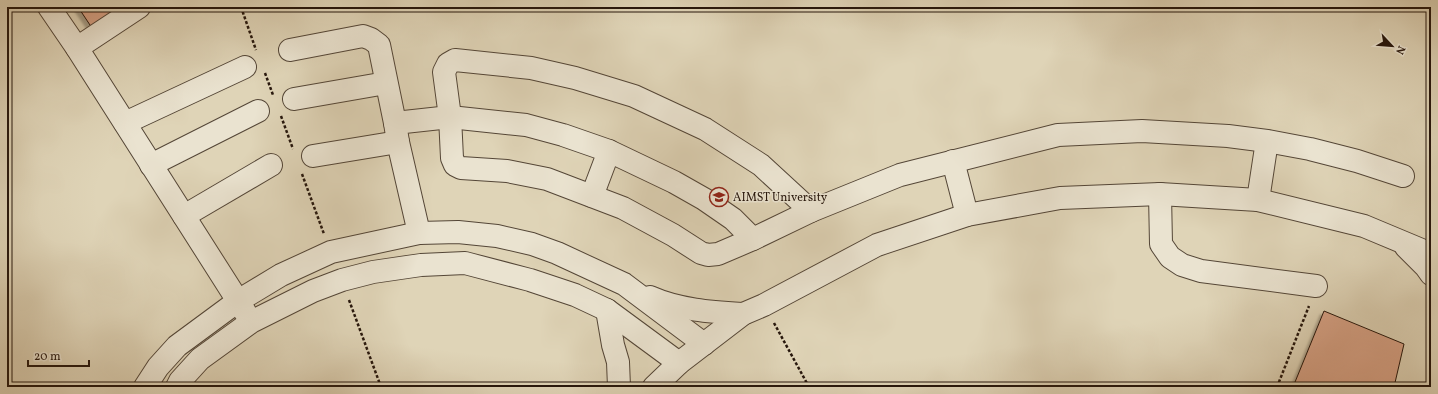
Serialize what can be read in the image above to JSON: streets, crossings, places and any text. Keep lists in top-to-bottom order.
{
  "places": {
    "school or university": ["AIMST University"]
  },
  "scale_bar": "20 m",
  "north": "bottom right"
}
